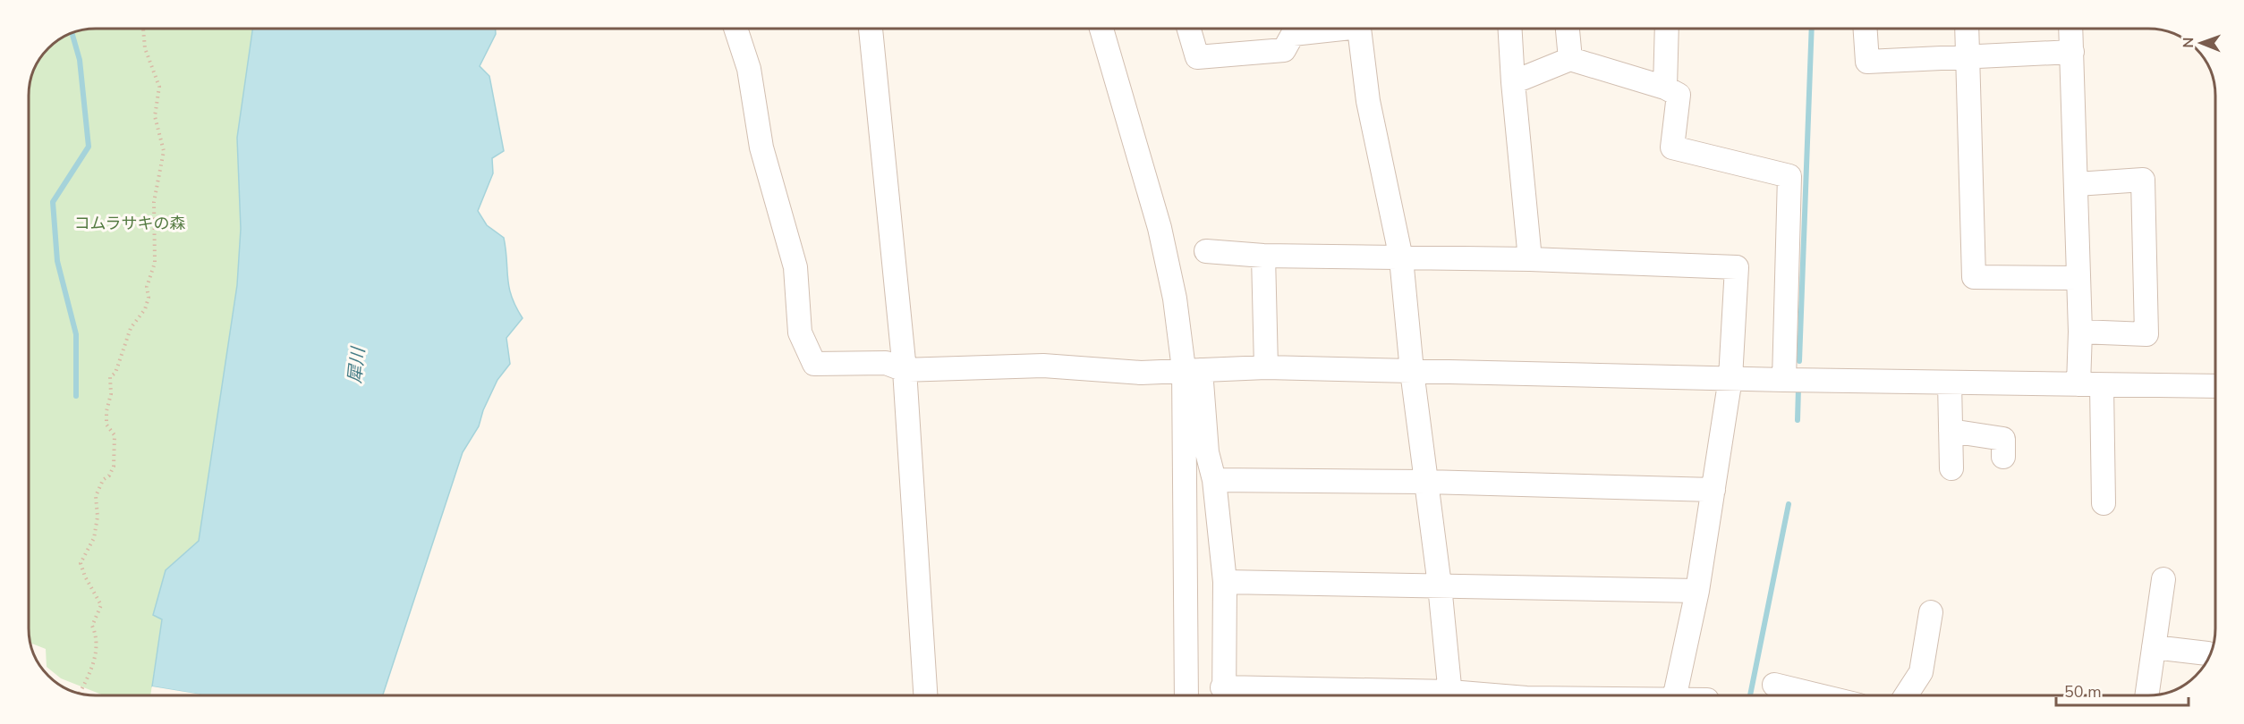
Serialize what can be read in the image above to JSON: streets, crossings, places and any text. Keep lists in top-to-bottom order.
{
  "water": ["犀川"],
  "parks": ["コムラサキの森"],
  "scale_bar": "50 m",
  "north": "left"
}
